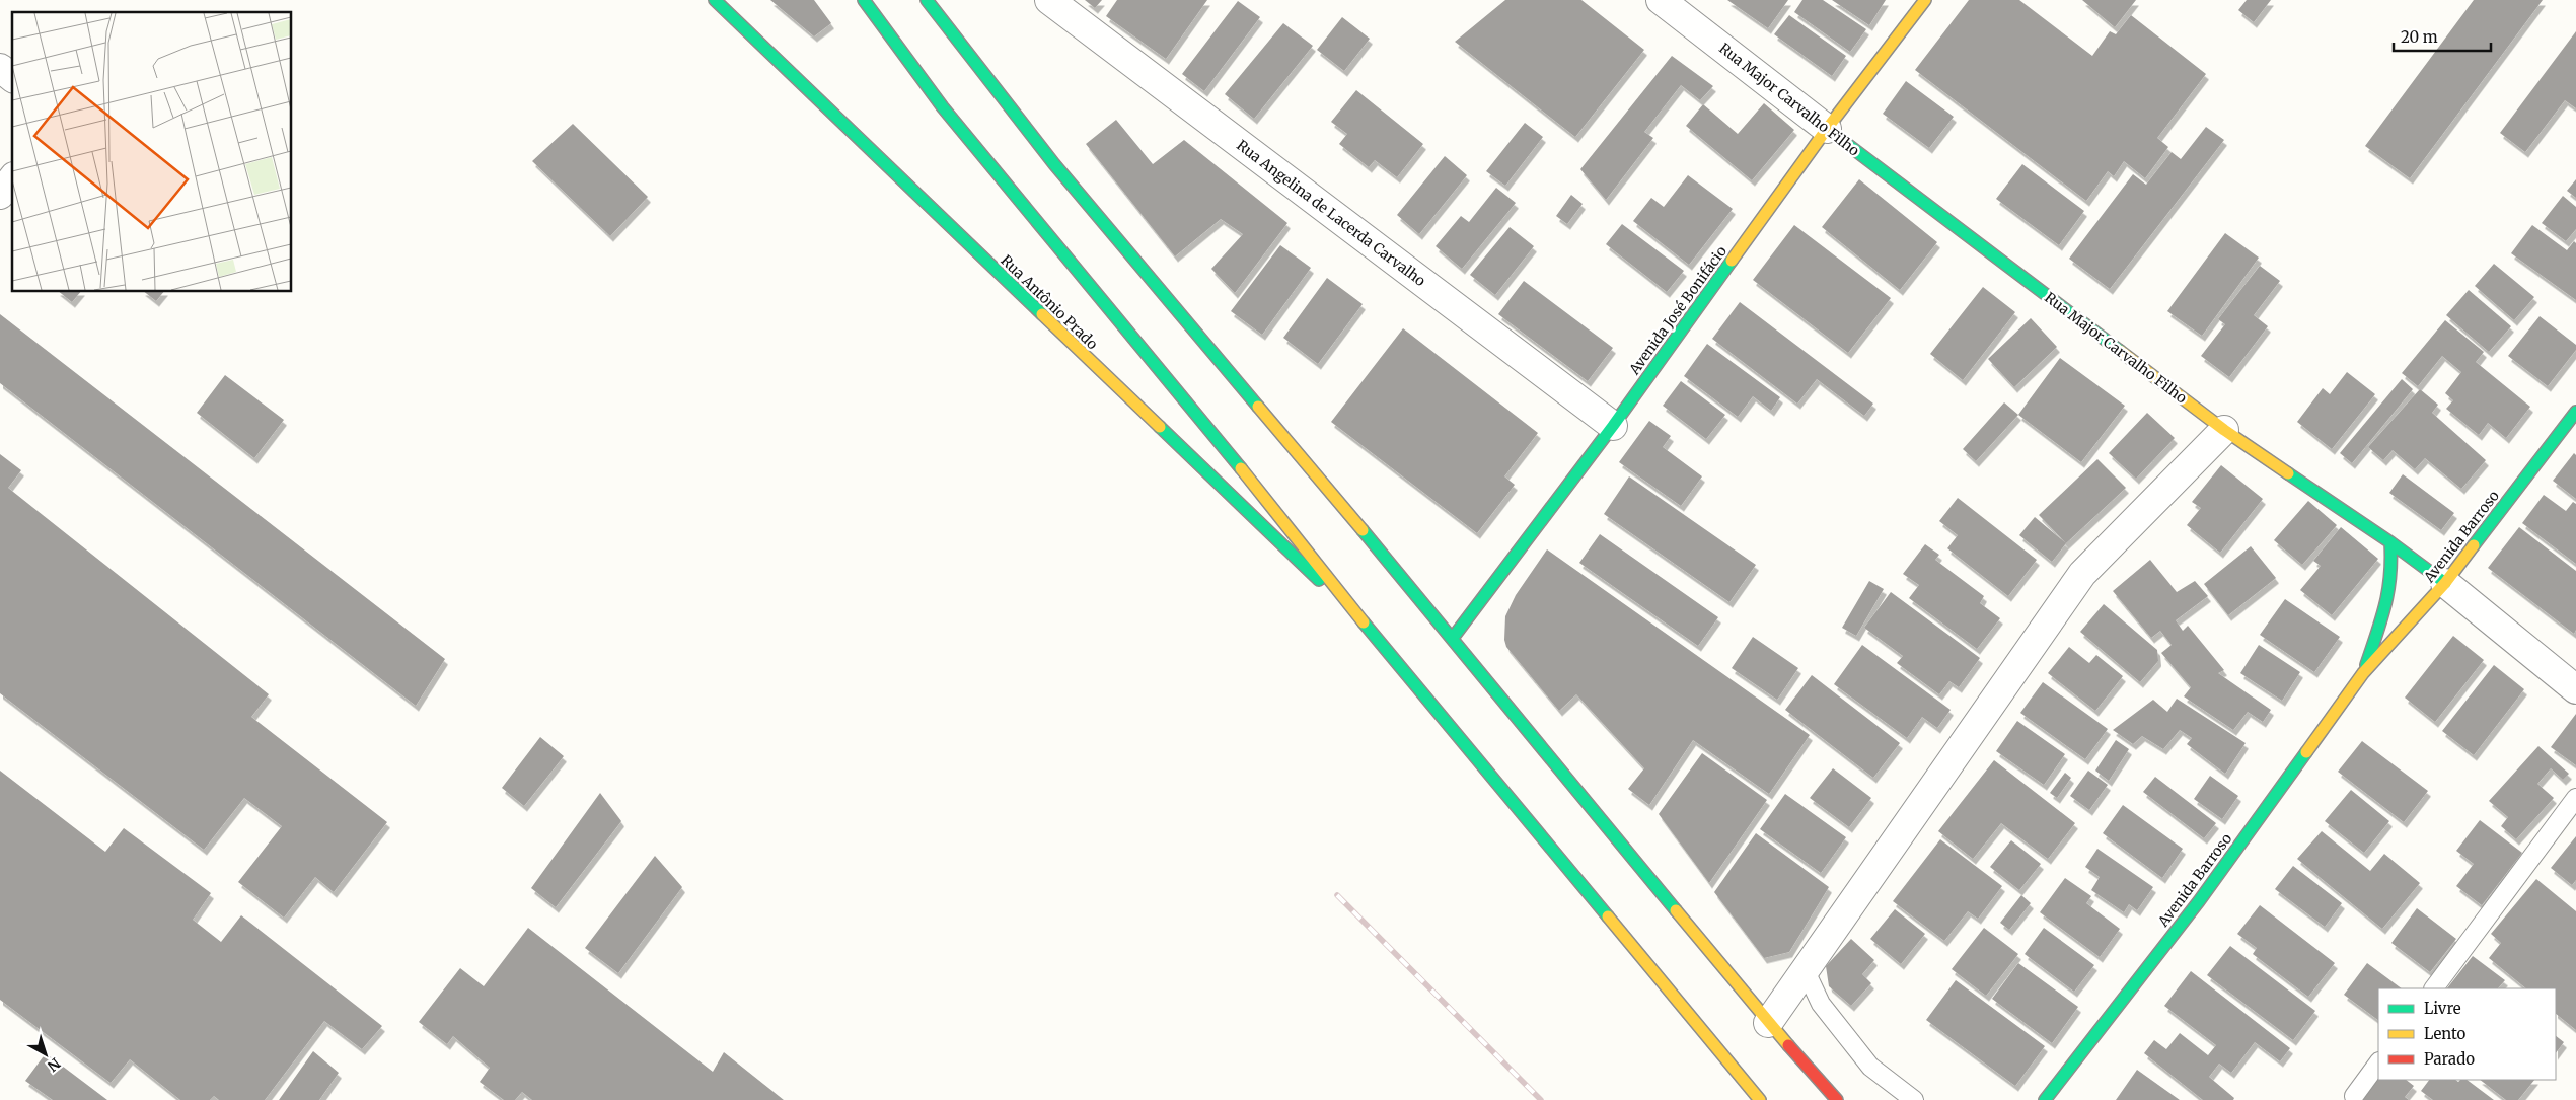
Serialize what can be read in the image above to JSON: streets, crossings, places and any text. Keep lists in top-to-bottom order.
{
  "streets": {
    "main road": [
      "Rua Major Carvalho Filho",
      "Rua Antônio Prado",
      "Avenida José Bonifácio",
      "Avenida Barroso"
    ],
    "street": ["Rua Angelina de Lacerda Carvalho"]
  },
  "crossings": [
    ["Rua Major Carvalho Filho", "Avenida José Bonifácio"],
    ["Rua Major Carvalho Filho", "Avenida Barroso"],
    ["Rua Angelina de Lacerda Carvalho", "Avenida José Bonifácio"]
  ],
  "legend": ["Livre", "Lento", "Parado"],
  "scale_bar": "20 m",
  "north": "bottom right"
}
